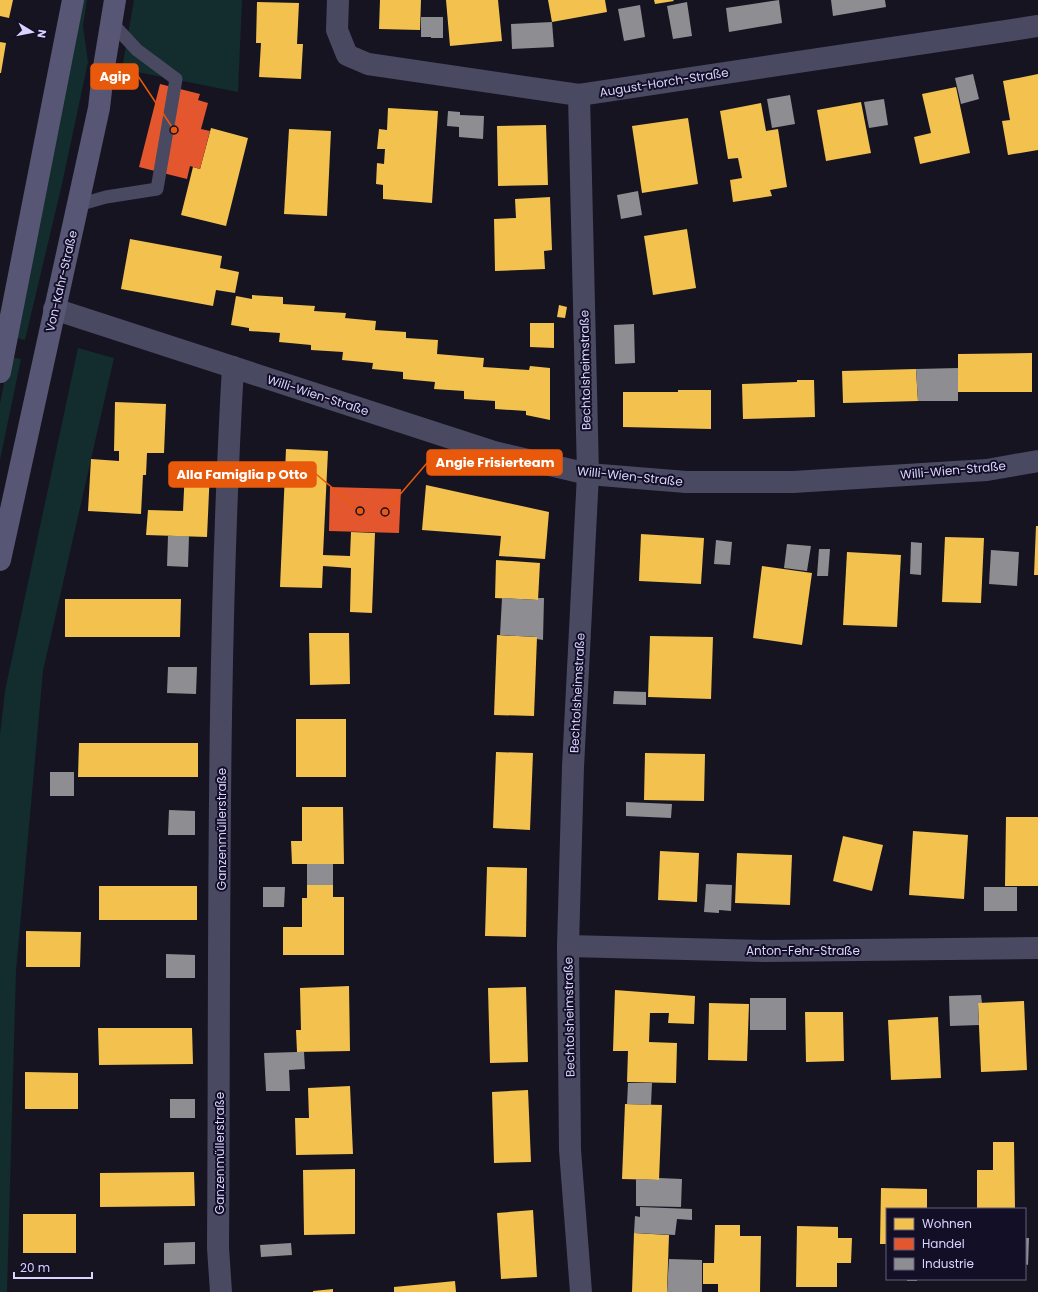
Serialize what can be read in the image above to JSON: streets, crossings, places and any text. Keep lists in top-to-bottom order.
{
  "streets": {
    "main road": ["Von-Kahr-Straße"],
    "street": [
      "August-Horch-Straße",
      "Bechtolsheimstraße",
      "Willi-Wien-Straße",
      "Ganzenmüllerstraße",
      "Anton-Fehr-Straße"
    ]
  },
  "crossings": [
    ["August-Horch-Straße", "Bechtolsheimstraße"],
    ["Von-Kahr-Straße", "Willi-Wien-Straße"],
    ["Bechtolsheimstraße", "Willi-Wien-Straße"],
    ["Bechtolsheimstraße", "Anton-Fehr-Straße"],
    ["Willi-Wien-Straße", "Ganzenmüllerstraße"]
  ],
  "places": ["Agip", "Alla Famiglia p Otto", "Angie Frisierteam"],
  "legend": ["Wohnen", "Handel", "Industrie"],
  "scale_bar": "20 m",
  "north": "right"
}
